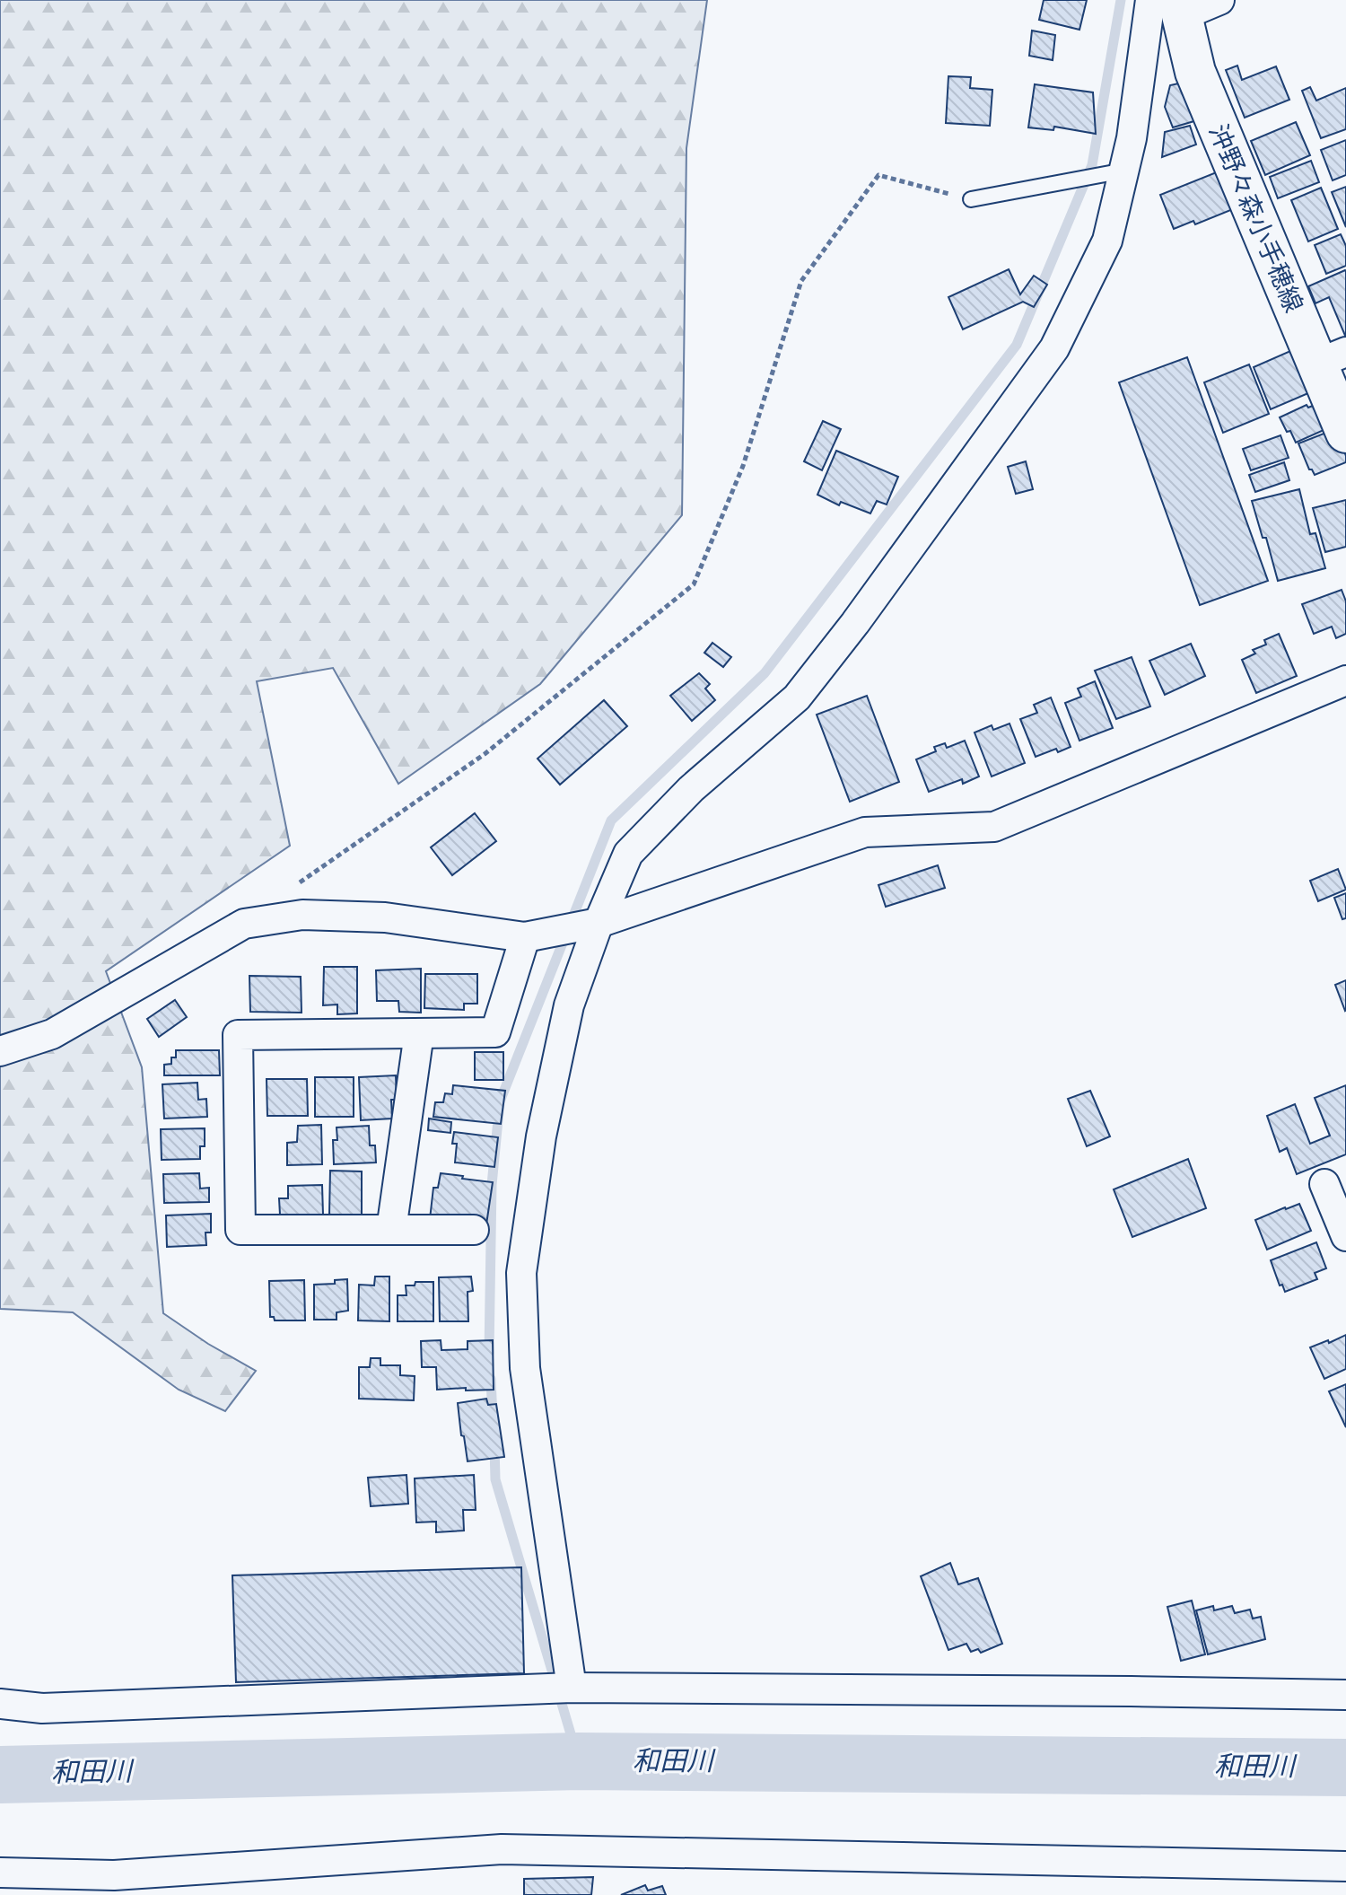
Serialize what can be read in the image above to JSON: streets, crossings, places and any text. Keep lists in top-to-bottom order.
{
  "streets": {
    "main road": ["沖野々森小手穂線"]
  },
  "water": ["和田川"]
}
